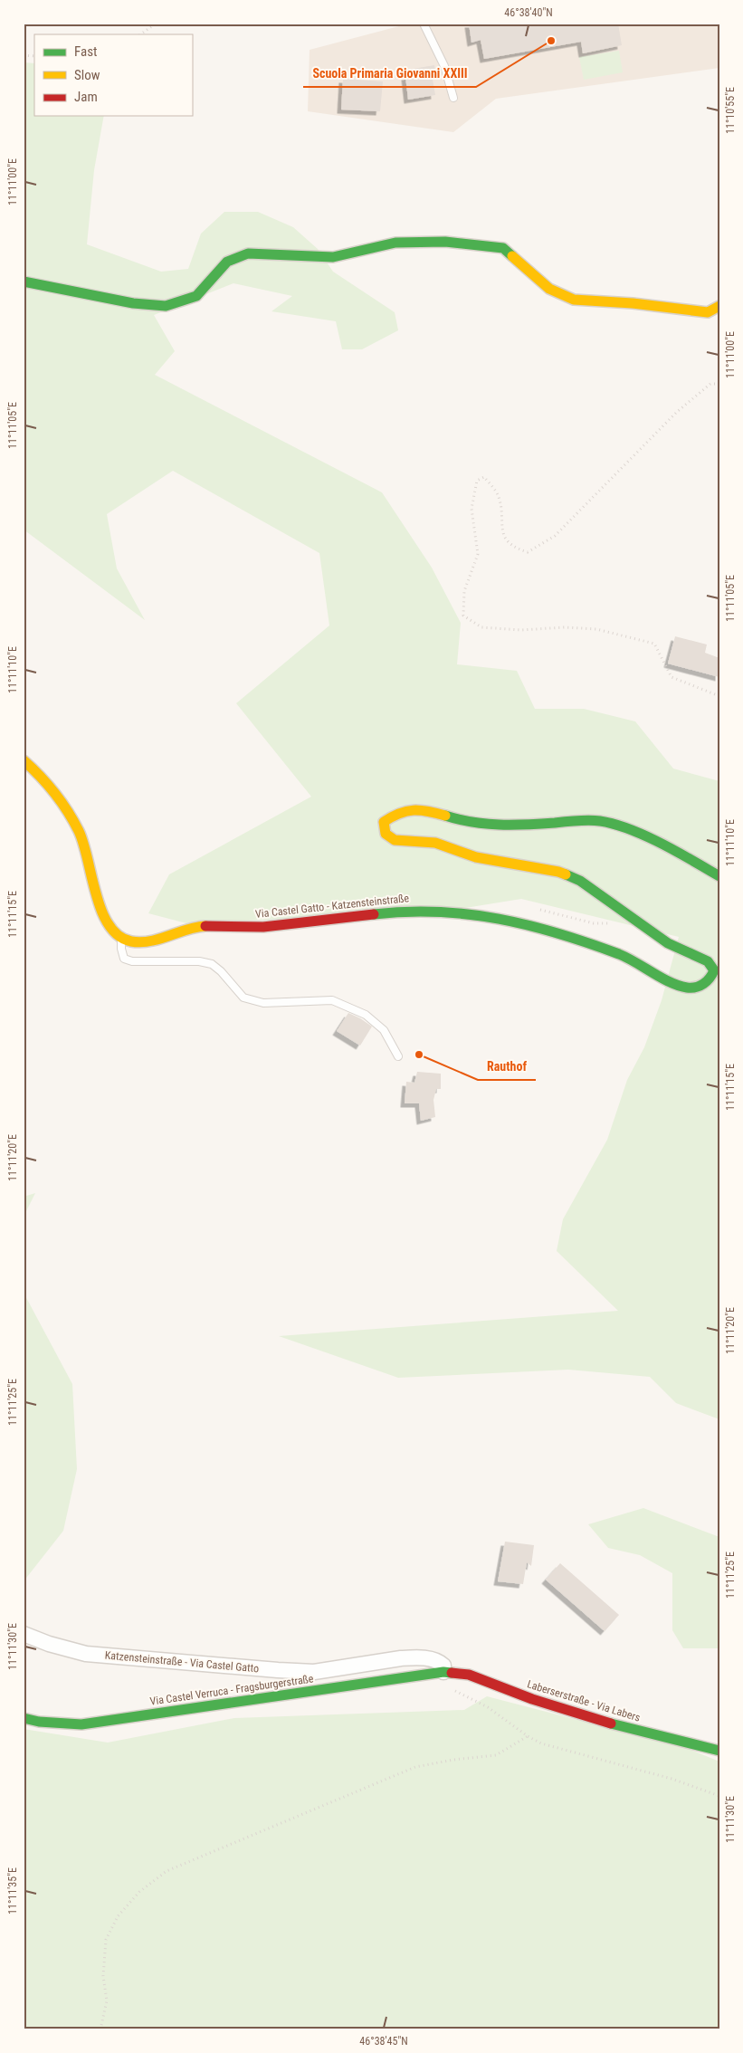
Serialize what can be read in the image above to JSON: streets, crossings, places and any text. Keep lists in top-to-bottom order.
{
  "streets": {
    "street": [
      "Via Castel Gatto - Katzensteinstraße",
      "Katzensteinstraße - Via Castel Gatto",
      "Via Castel Verruca - Fragsburgerstraße",
      "Laberserstraße - Via Labers"
    ]
  },
  "crossings": [
    ["Katzensteinstraße - Via Castel Gatto", "Via Castel Verruca - Fragsburgerstraße"],
    ["Katzensteinstraße - Via Castel Gatto", "Laberserstraße - Via Labers"],
    ["Via Castel Verruca - Fragsburgerstraße", "Laberserstraße - Via Labers"]
  ],
  "places": ["Scuola Primaria Giovanni XXIII", "Rauthof"],
  "legend": ["Fast", "Slow", "Jam"],
  "coordinates": [
    "46°38'40\"N",
    "11°10'55\"E",
    "11°11'00\"E",
    "11°11'05\"E",
    "11°11'10\"E",
    "11°11'15\"E",
    "11°11'20\"E",
    "11°11'25\"E",
    "11°11'30\"E",
    "11°11'35\"E",
    "46°38'45\"N"
  ]
}
